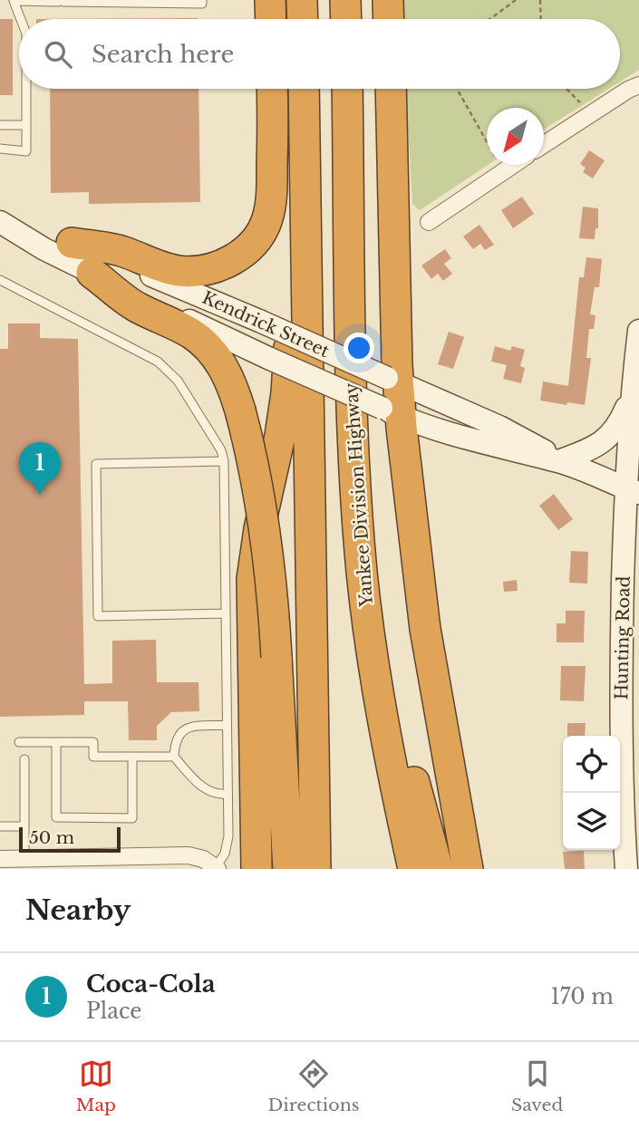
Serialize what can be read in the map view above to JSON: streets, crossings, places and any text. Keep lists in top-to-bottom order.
{
  "streets": {
    "highway": ["Yankee Division Highway"],
    "main road": ["Kendrick Street", "Hunting Road"]
  },
  "crossings": [
    ["Kendrick Street", "Hunting Road"]
  ],
  "scale_bar": "50 m",
  "north": "bottom left",
  "page": {
    "search": "Search here",
    "pins": "1",
    "scale": "50 m",
    "heading": "Nearby",
    "list": [
      {
        "mark": "1",
        "name": "Coca-Cola",
        "note": "Place",
        "value": "170 m"
      }
    ],
    "nav": ["Map", "Directions", "Saved"]
  }
}
